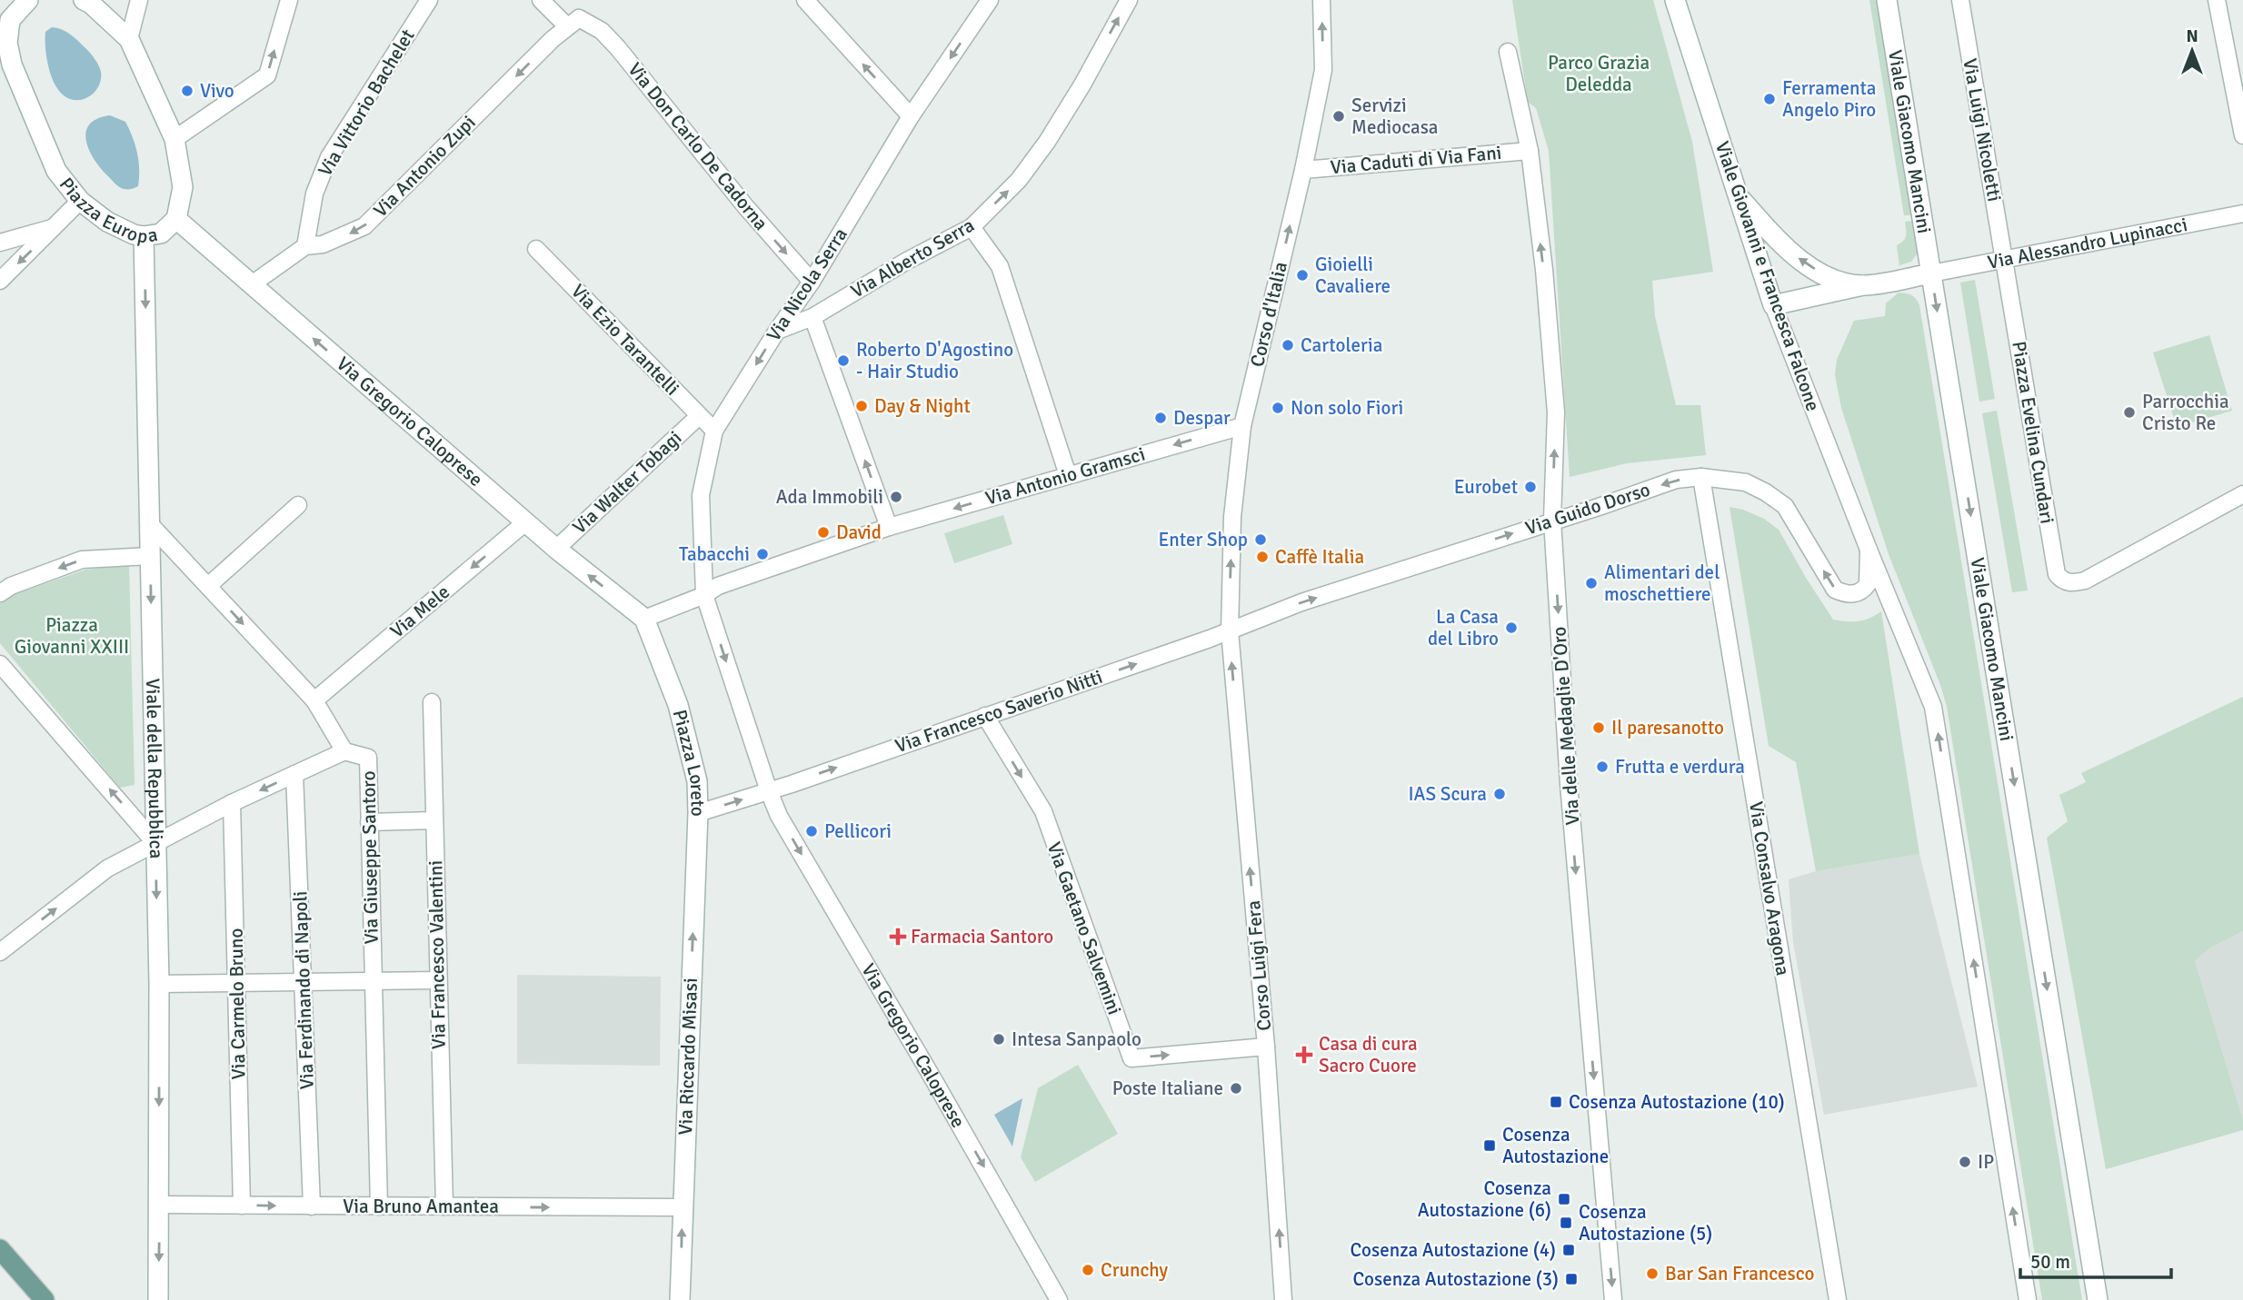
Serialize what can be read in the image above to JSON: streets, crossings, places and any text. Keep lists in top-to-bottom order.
{
  "streets": {
    "street": [
      "Via Vittorio Bachelet",
      "Via Luigi Nicoletti",
      "Viale Giacomo Mancini",
      "Via Don Carlo De Cadorna",
      "Via Caduti di Via Fani",
      "Via Antonio Zupi",
      "Piazza Europa",
      "Via Alessandro Lupinacci",
      "Via Alberto Serra",
      "Viale Giovanni e Francesca Falcone",
      "Via Nicola Serra",
      "Corso d'Italia",
      "Via Ezio Tarantelli",
      "Via Gregorio Caloprese",
      "Piazza Evelina Cundari",
      "Via Antonio Gramsci",
      "Via Walter Tobagi",
      "Via Guido Dorso",
      "Via Mele",
      "Via Francesco Saverio Nitti",
      "Via delle Medaglie D'Oro",
      "Piazza Loreto",
      "Viale della Repubblica",
      "Via Giuseppe Santoro",
      "Via Consalvo Aragona",
      "Via Gaetano Salvemini",
      "Via Francesco Valentini",
      "Corso Luigi Fera",
      "Via Ferdinando di Napoli",
      "Via Carmelo Bruno",
      "Via Riccardo Misasi",
      "Via Bruno Amantea"
    ]
  },
  "crossings": [
    ["Via Vittorio Bachelet", "Via Antonio Zupi"],
    ["Via Luigi Nicoletti", "Via Alessandro Lupinacci"],
    ["Via Luigi Nicoletti", "Piazza Evelina Cundari"],
    ["Viale Giacomo Mancini", "Via Alessandro Lupinacci"],
    ["Via Don Carlo De Cadorna", "Via Antonio Zupi"],
    ["Via Don Carlo De Cadorna", "Via Nicola Serra"],
    ["Via Caduti di Via Fani", "Corso d'Italia"],
    ["Via Caduti di Via Fani", "Via delle Medaglie D'Oro"],
    ["Via Antonio Zupi", "Via Gregorio Caloprese"],
    ["Piazza Europa", "Via Gregorio Caloprese"],
    ["Piazza Europa", "Viale della Repubblica"],
    ["Via Alessandro Lupinacci", "Piazza Evelina Cundari"],
    ["Via Alberto Serra", "Via Nicola Serra"],
    ["Viale Giovanni e Francesca Falcone", "Via Guido Dorso"],
    ["Via Nicola Serra", "Via Ezio Tarantelli"],
    ["Corso d'Italia", "Via Antonio Gramsci"],
    ["Corso d'Italia", "Via Guido Dorso"],
    ["Corso d'Italia", "Via Francesco Saverio Nitti"],
    ["Corso d'Italia", "Corso Luigi Fera"],
    ["Via Ezio Tarantelli", "Via Walter Tobagi"],
    ["Via Gregorio Caloprese", "Via Walter Tobagi"],
    ["Via Gregorio Caloprese", "Via Mele"],
    ["Via Gregorio Caloprese", "Via Francesco Saverio Nitti"],
    ["Via Gregorio Caloprese", "Piazza Loreto"],
    ["Via Guido Dorso", "Via Francesco Saverio Nitti"],
    ["Via Guido Dorso", "Via delle Medaglie D'Oro"],
    ["Via Guido Dorso", "Via Consalvo Aragona"],
    ["Via Guido Dorso", "Corso Luigi Fera"],
    ["Via Mele", "Via Giuseppe Santoro"],
    ["Via Francesco Saverio Nitti", "Piazza Loreto"],
    ["Via Francesco Saverio Nitti", "Via Gaetano Salvemini"],
    ["Via Francesco Saverio Nitti", "Corso Luigi Fera"],
    ["Piazza Loreto", "Via Riccardo Misasi"],
    ["Viale della Repubblica", "Via Giuseppe Santoro"],
    ["Viale della Repubblica", "Via Bruno Amantea"],
    ["Via Giuseppe Santoro", "Via Bruno Amantea"],
    ["Via Gaetano Salvemini", "Corso Luigi Fera"],
    ["Via Francesco Valentini", "Via Bruno Amantea"],
    ["Via Ferdinando di Napoli", "Via Bruno Amantea"],
    ["Via Carmelo Bruno", "Via Bruno Amantea"],
    ["Via Riccardo Misasi", "Via Bruno Amantea"]
  ],
  "one_way": [
    "Viale Giacomo Mancini",
    "Via Don Carlo De Cadorna",
    "Via Antonio Zupi",
    "Via Alberto Serra",
    "Viale Giovanni e Francesca Falcone",
    "Via Nicola Serra",
    "Corso d'Italia",
    "Via Antonio Gramsci",
    "Via Mele",
    "Via Francesco Saverio Nitti",
    "Viale della Repubblica",
    "Via Gaetano Salvemini",
    "Corso Luigi Fera",
    "Via Riccardo Misasi",
    "Via Bruno Amantea"
  ],
  "parks": ["Parco Grazia Deledda", "Piazza Giovanni XXIII"],
  "places": {
    "other": [
      "Vivo",
      "Ferramenta Angelo Piro",
      "Servizi Mediocasa",
      "Gioielli Cavaliere",
      "Cartoleria",
      "Roberto D'Agostino - Hair Studio",
      "Day & Night",
      "Non solo Fiori",
      "Parrocchia Cristo Re",
      "Despar",
      "Eurobet",
      "Ada Immobili",
      "David",
      "Enter Shop",
      "Tabacchi",
      "Caffè Italia",
      "Alimentari del moschettiere",
      "La Casa del Libro",
      "Il paresanotto",
      "Frutta e verdura",
      "IAS Scura",
      "Pellicori",
      "Intesa Sanpaolo",
      "Poste Italiane",
      "IP",
      "Crunchy",
      "Bar San Francesco"
    ],
    "health": ["Farmacia Santoro", "Casa di cura Sacro Cuore"],
    "transit": [
      "Cosenza Autostazione (10)",
      "Cosenza Autostazione",
      "Cosenza Autostazione (6)",
      "Cosenza Autostazione (5)",
      "Cosenza Autostazione (4)",
      "Cosenza Autostazione (3)"
    ]
  },
  "scale_bar": "50 m",
  "north": "top"
}
